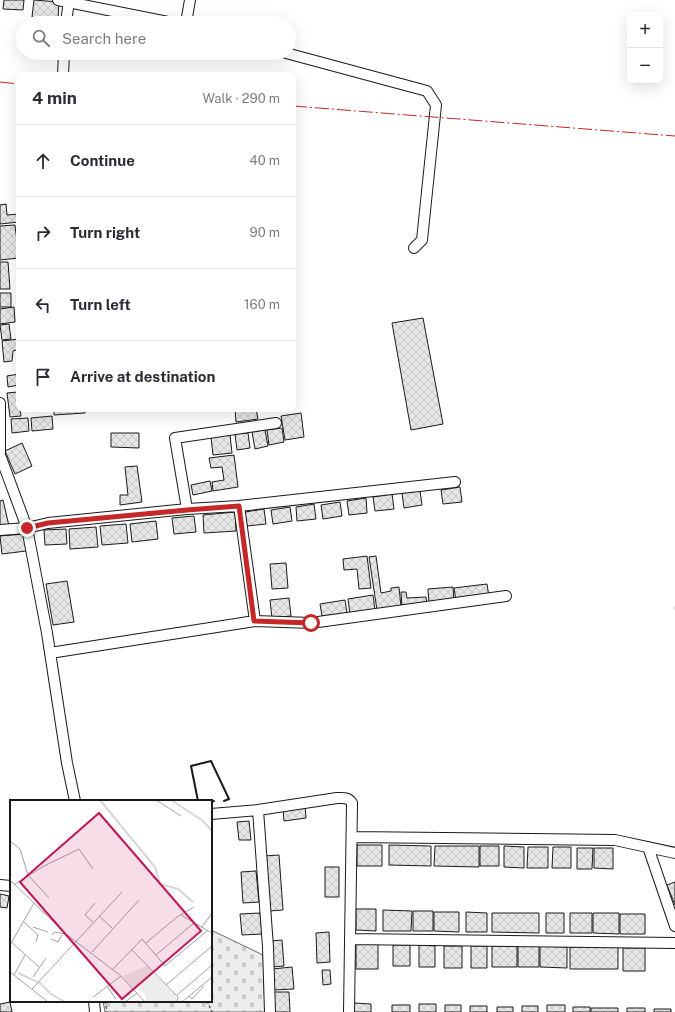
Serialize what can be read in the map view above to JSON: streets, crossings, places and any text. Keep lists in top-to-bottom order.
{
  "page": {
    "map_buttons": ["+", "−"],
    "search": "Search here",
    "heading": ["4 min", "Walk · 290 m"],
    "list": [
      ["Continue", "40 m"],
      ["Turn right", "90 m"],
      ["Turn left", "160 m"],
      "Arrive at destination"
    ]
  }
}
